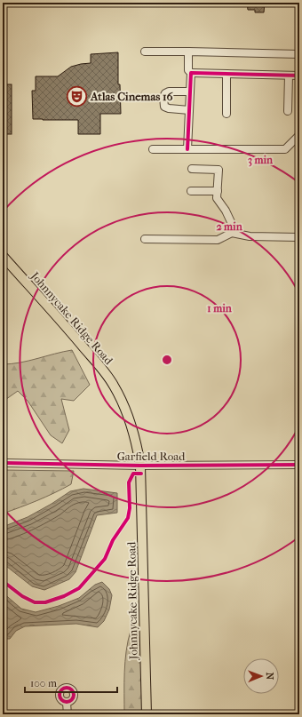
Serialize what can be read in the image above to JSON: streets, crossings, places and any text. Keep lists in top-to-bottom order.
{
  "streets": {
    "main road": ["Johnnycake Ridge Road"],
    "street": ["Garfield Road"]
  },
  "crossings": [
    ["Johnnycake Ridge Road", "Garfield Road"]
  ],
  "places": {
    "theatre": ["Atlas Cinemas 16"]
  },
  "scale_bar": "100 m",
  "north": "right",
  "rings": ["3 min", "2 min", "1 min"]
}
